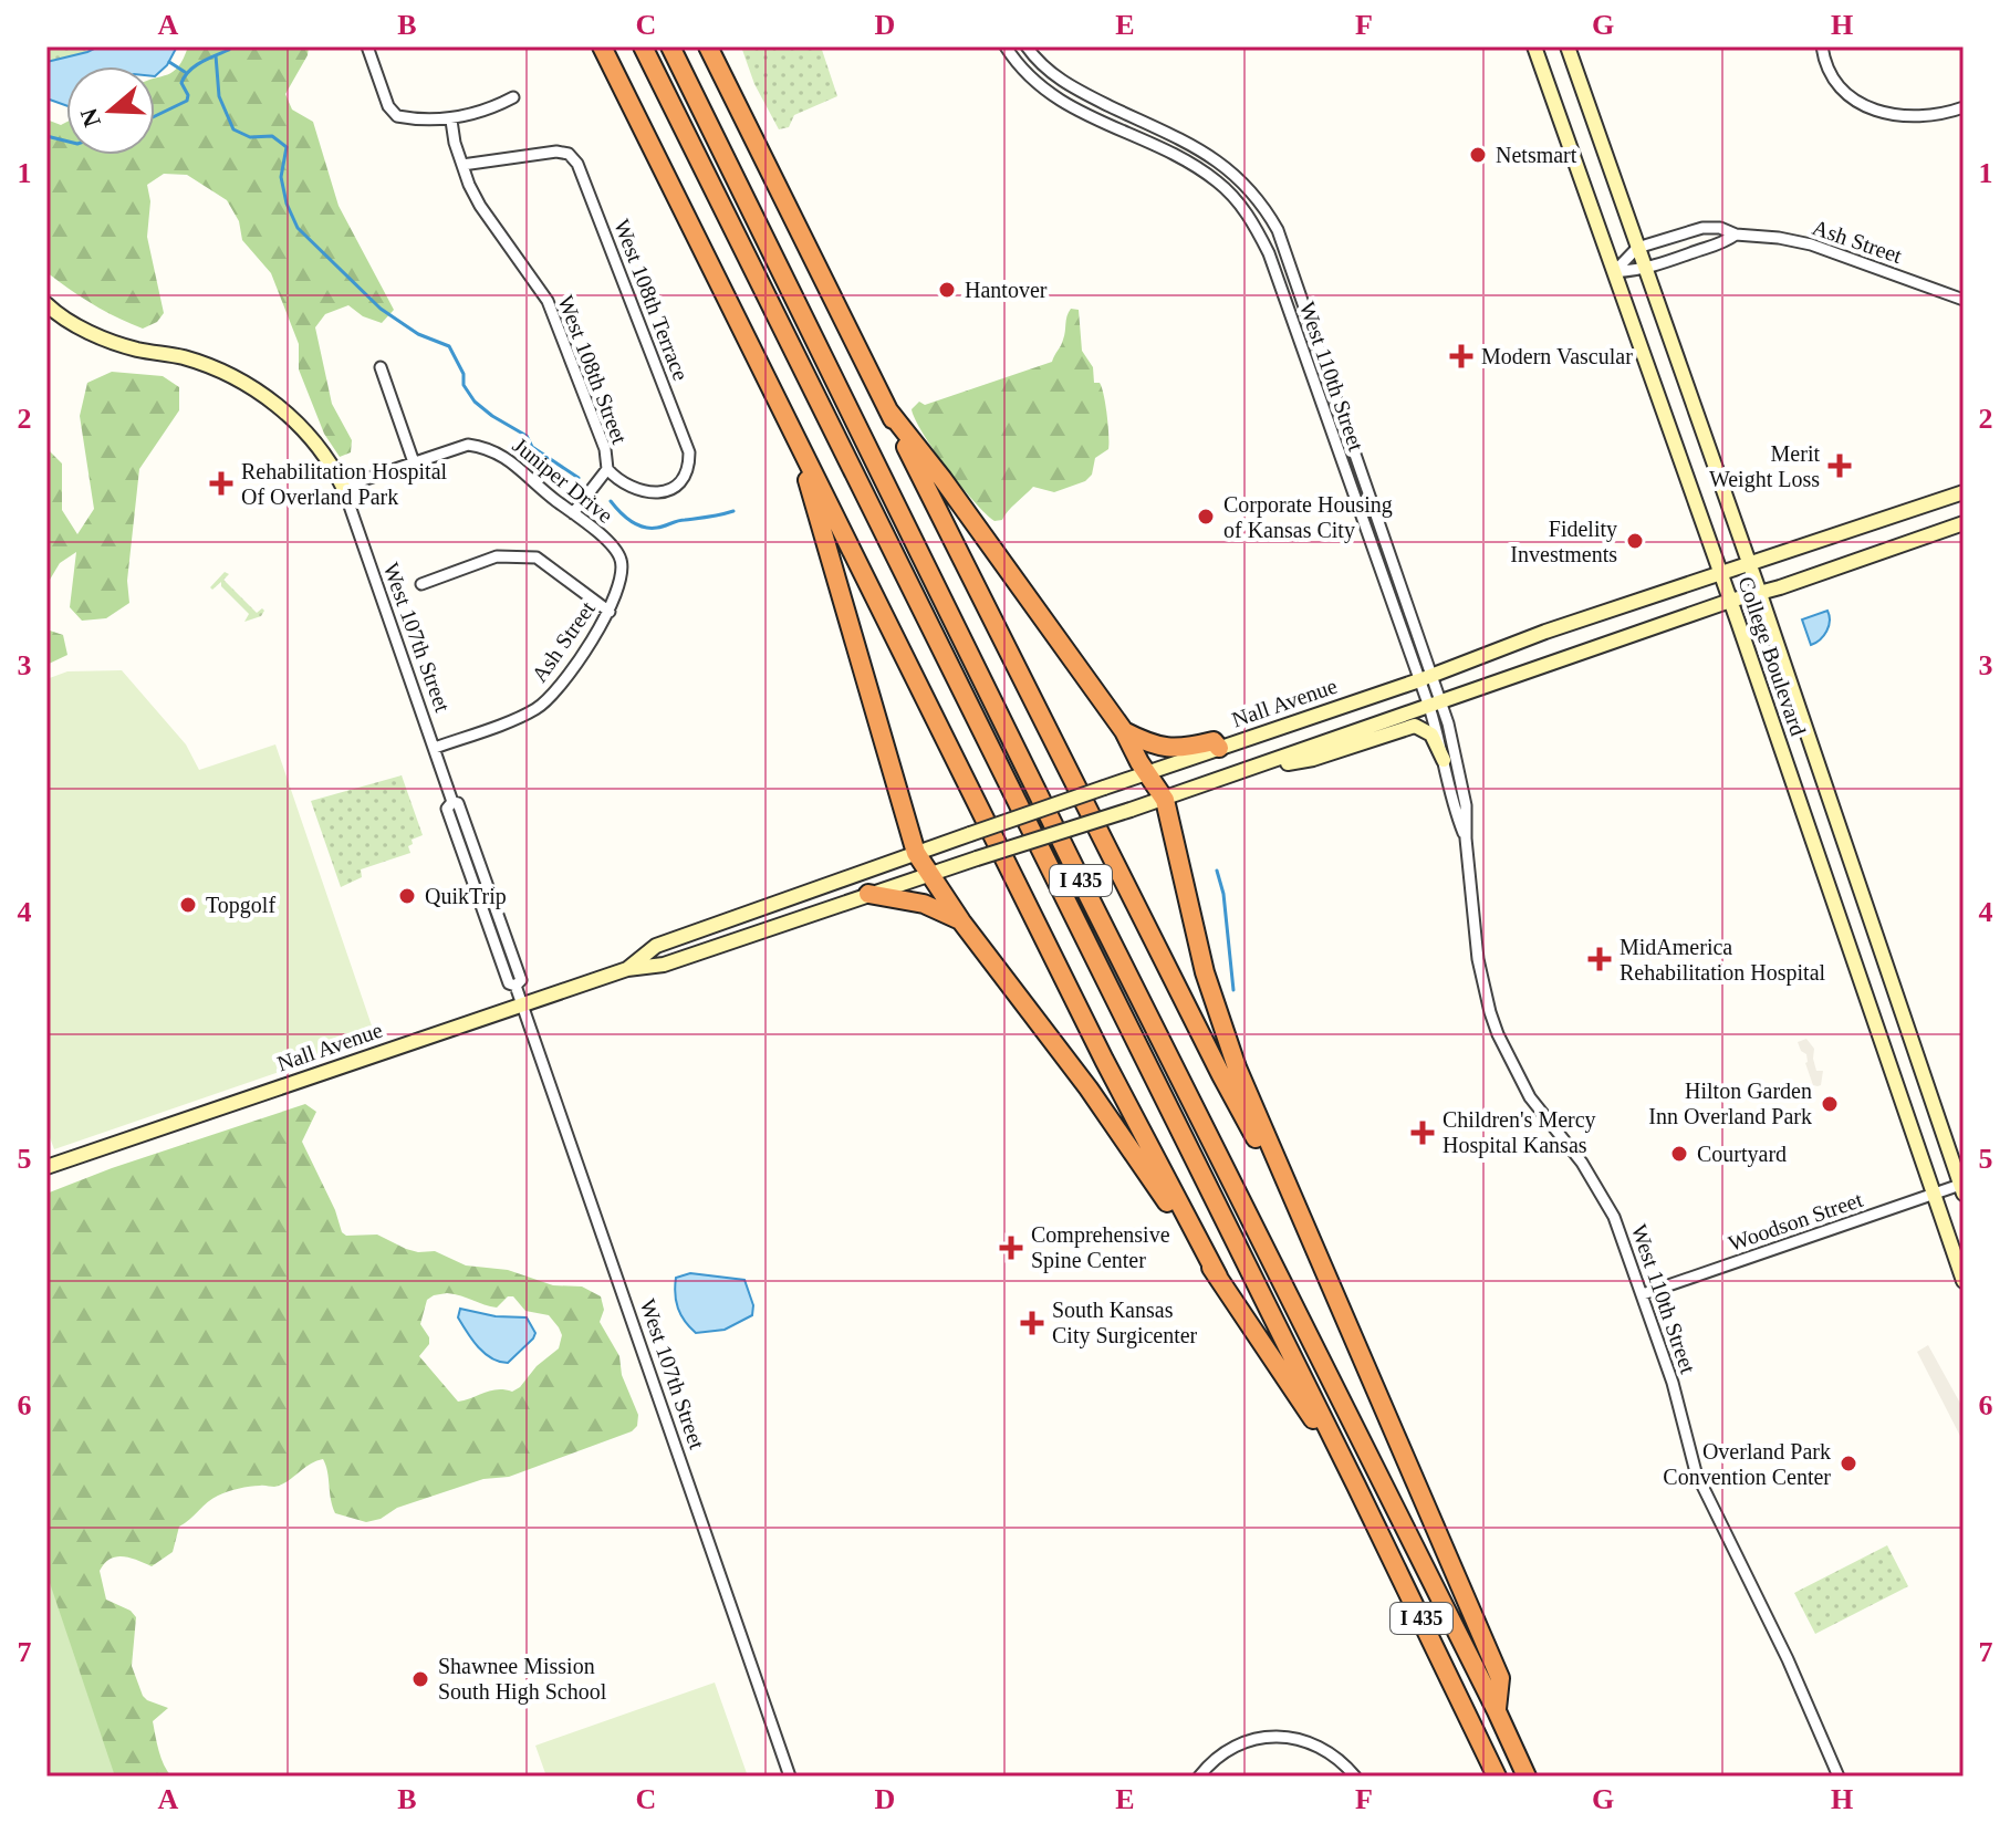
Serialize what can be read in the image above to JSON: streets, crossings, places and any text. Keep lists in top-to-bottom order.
{
  "streets": {
    "highway": ["I 435"],
    "main road": ["College Boulevard", "Nall Avenue"],
    "street": [
      "Ash Street",
      "West 108th Terrace",
      "West 108th Street",
      "West 110th Street",
      "Juniper Drive",
      "West 107th Street",
      "Woodson Street"
    ]
  },
  "crossings": [
    ["Ash Street", "Juniper Drive"],
    ["Ash Street", "West 107th Street"],
    ["Ash Street", "College Boulevard"],
    ["West 108th Terrace", "West 108th Street"],
    ["West 108th Street", "Juniper Drive"],
    ["West 110th Street", "Nall Avenue"],
    ["West 110th Street", "Woodson Street"],
    ["Juniper Drive", "West 107th Street"],
    ["West 107th Street", "Nall Avenue"],
    ["College Boulevard", "Nall Avenue"],
    ["College Boulevard", "Woodson Street"]
  ],
  "places": {
    "other": [
      "Netsmart",
      "Hantover",
      "Corporate Housing of Kansas City",
      "Fidelity Investments",
      "QuikTrip",
      "Topgolf",
      "Hilton Garden Inn Overland Park",
      "Courtyard",
      "Overland Park Convention Center",
      "Shawnee Mission South High School"
    ],
    "health": [
      "Modern Vascular",
      "Merit Weight Loss",
      "Rehabilitation Hospital Of Overland Park",
      "MidAmerica Rehabilitation Hospital",
      "Children's Mercy Hospital Kansas",
      "Comprehensive Spine Center",
      "South Kansas City Surgicenter"
    ]
  },
  "north": "left",
  "grid": {
    "columns": [
      "A",
      "B",
      "C",
      "D",
      "E",
      "F",
      "G",
      "H"
    ],
    "rows": [
      "1",
      "2",
      "3",
      "4",
      "5",
      "6",
      "7"
    ]
  }
}
